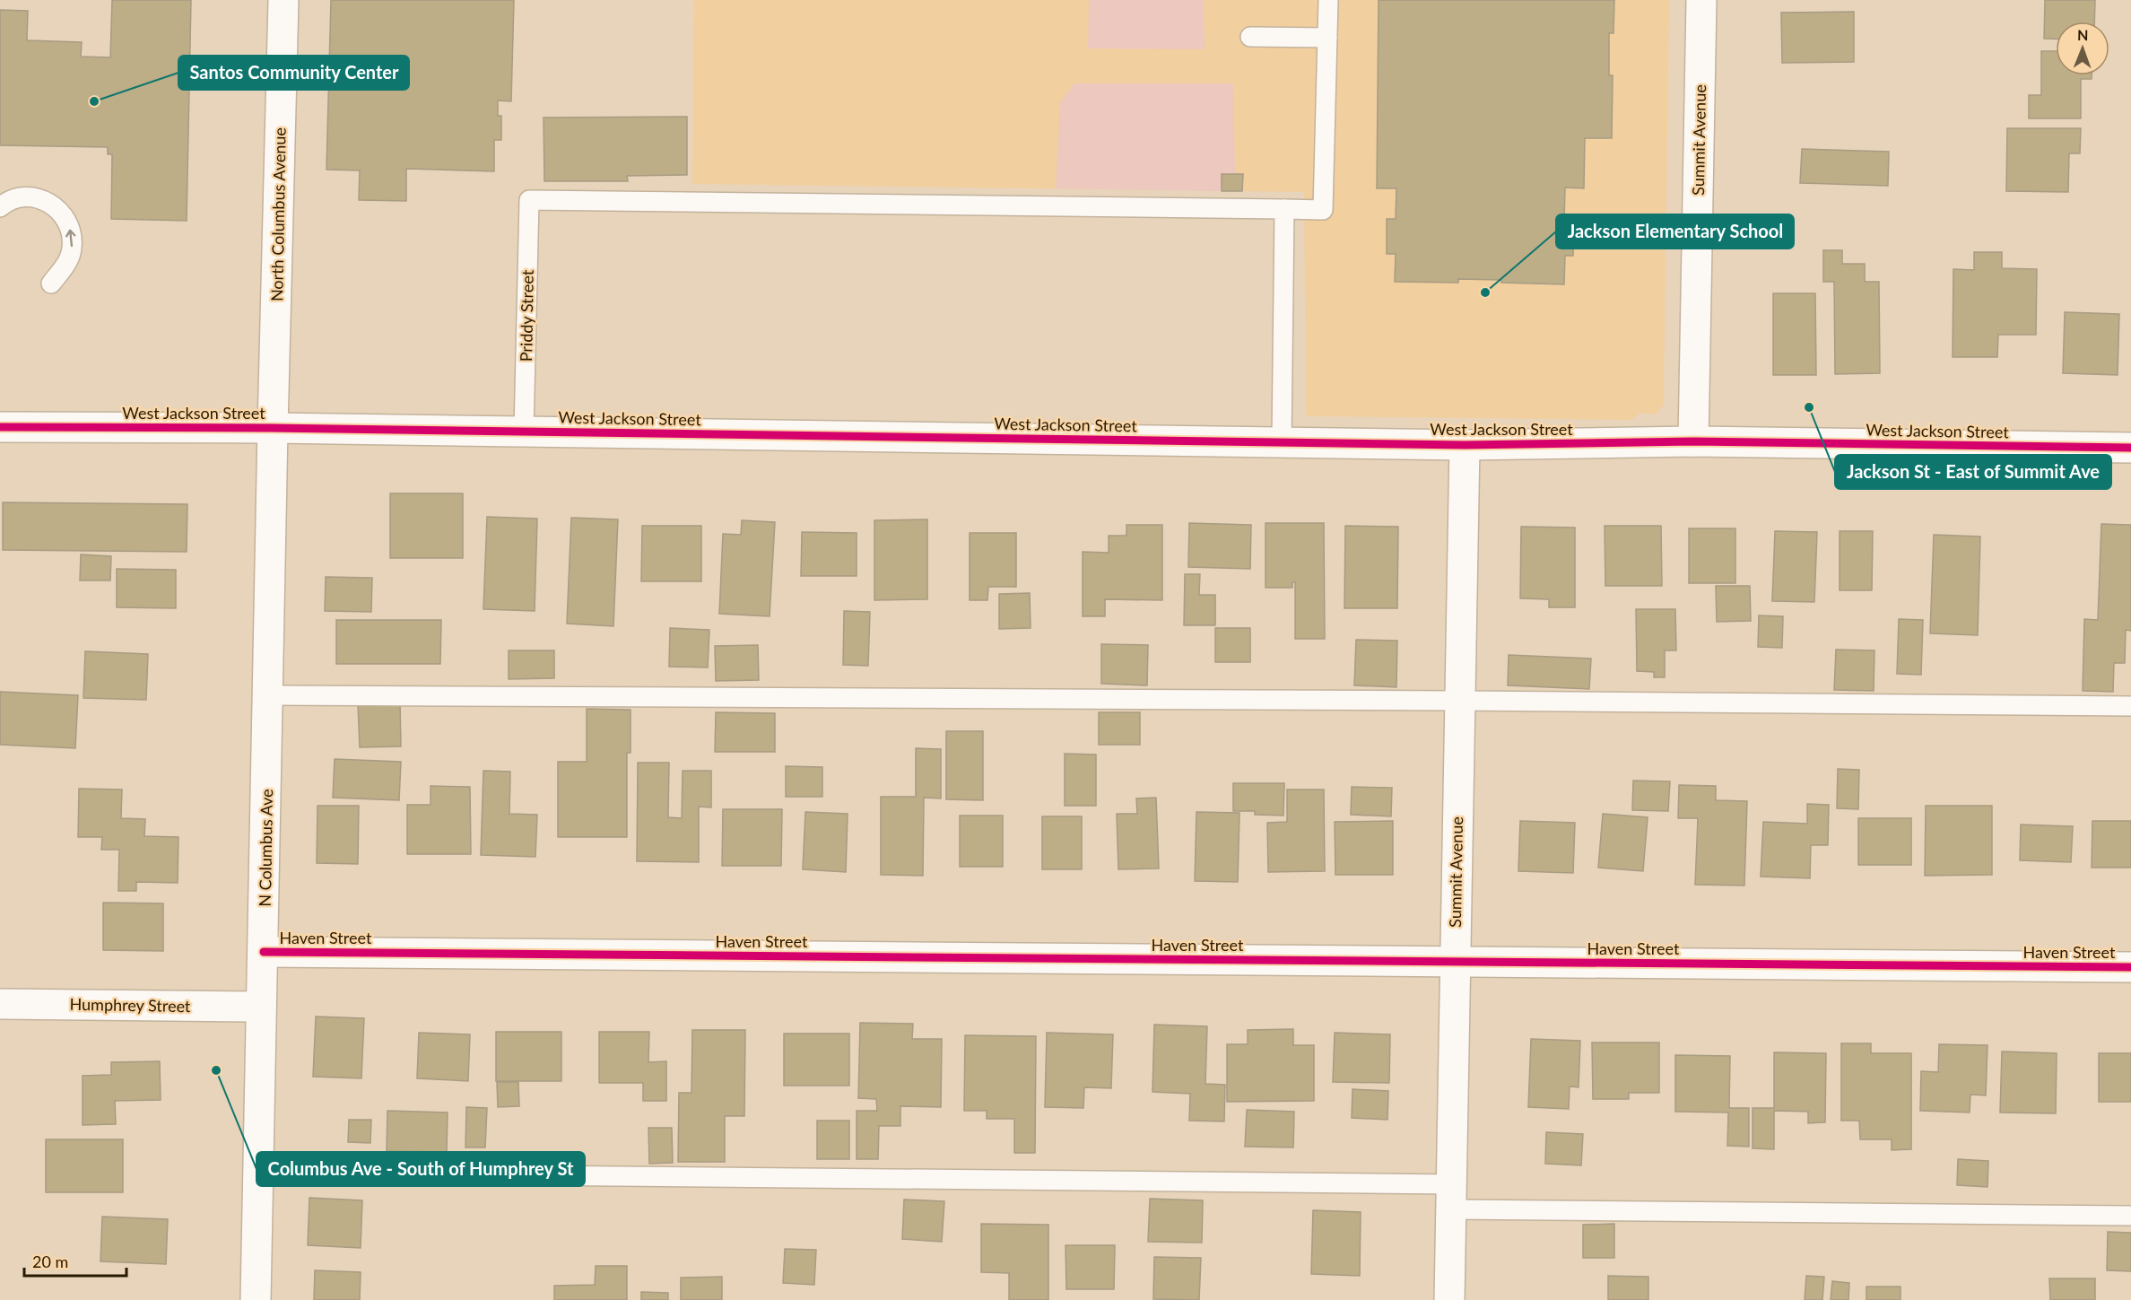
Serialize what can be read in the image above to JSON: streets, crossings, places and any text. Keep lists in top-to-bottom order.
{
  "streets": {
    "street": [
      "Summit Avenue",
      "North Columbus Avenue",
      "West Jackson Street",
      "N Columbus Ave",
      "Haven Street",
      "Humphrey Street"
    ],
    "lane": ["Priddy Street"]
  },
  "crossings": [
    ["Summit Avenue", "West Jackson Street"],
    ["Summit Avenue", "Haven Street"],
    ["North Columbus Avenue", "West Jackson Street"],
    ["North Columbus Avenue", "N Columbus Ave"],
    ["Priddy Street", "West Jackson Street"],
    ["West Jackson Street", "N Columbus Ave"],
    ["N Columbus Ave", "Haven Street"],
    ["N Columbus Ave", "Humphrey Street"]
  ],
  "places": [
    "Santos Community Center",
    "Jackson Elementary School",
    "Jackson St - East of Summit Ave",
    "Columbus Ave - South of Humphrey St"
  ],
  "scale_bar": "20 m",
  "north": "top"
}
